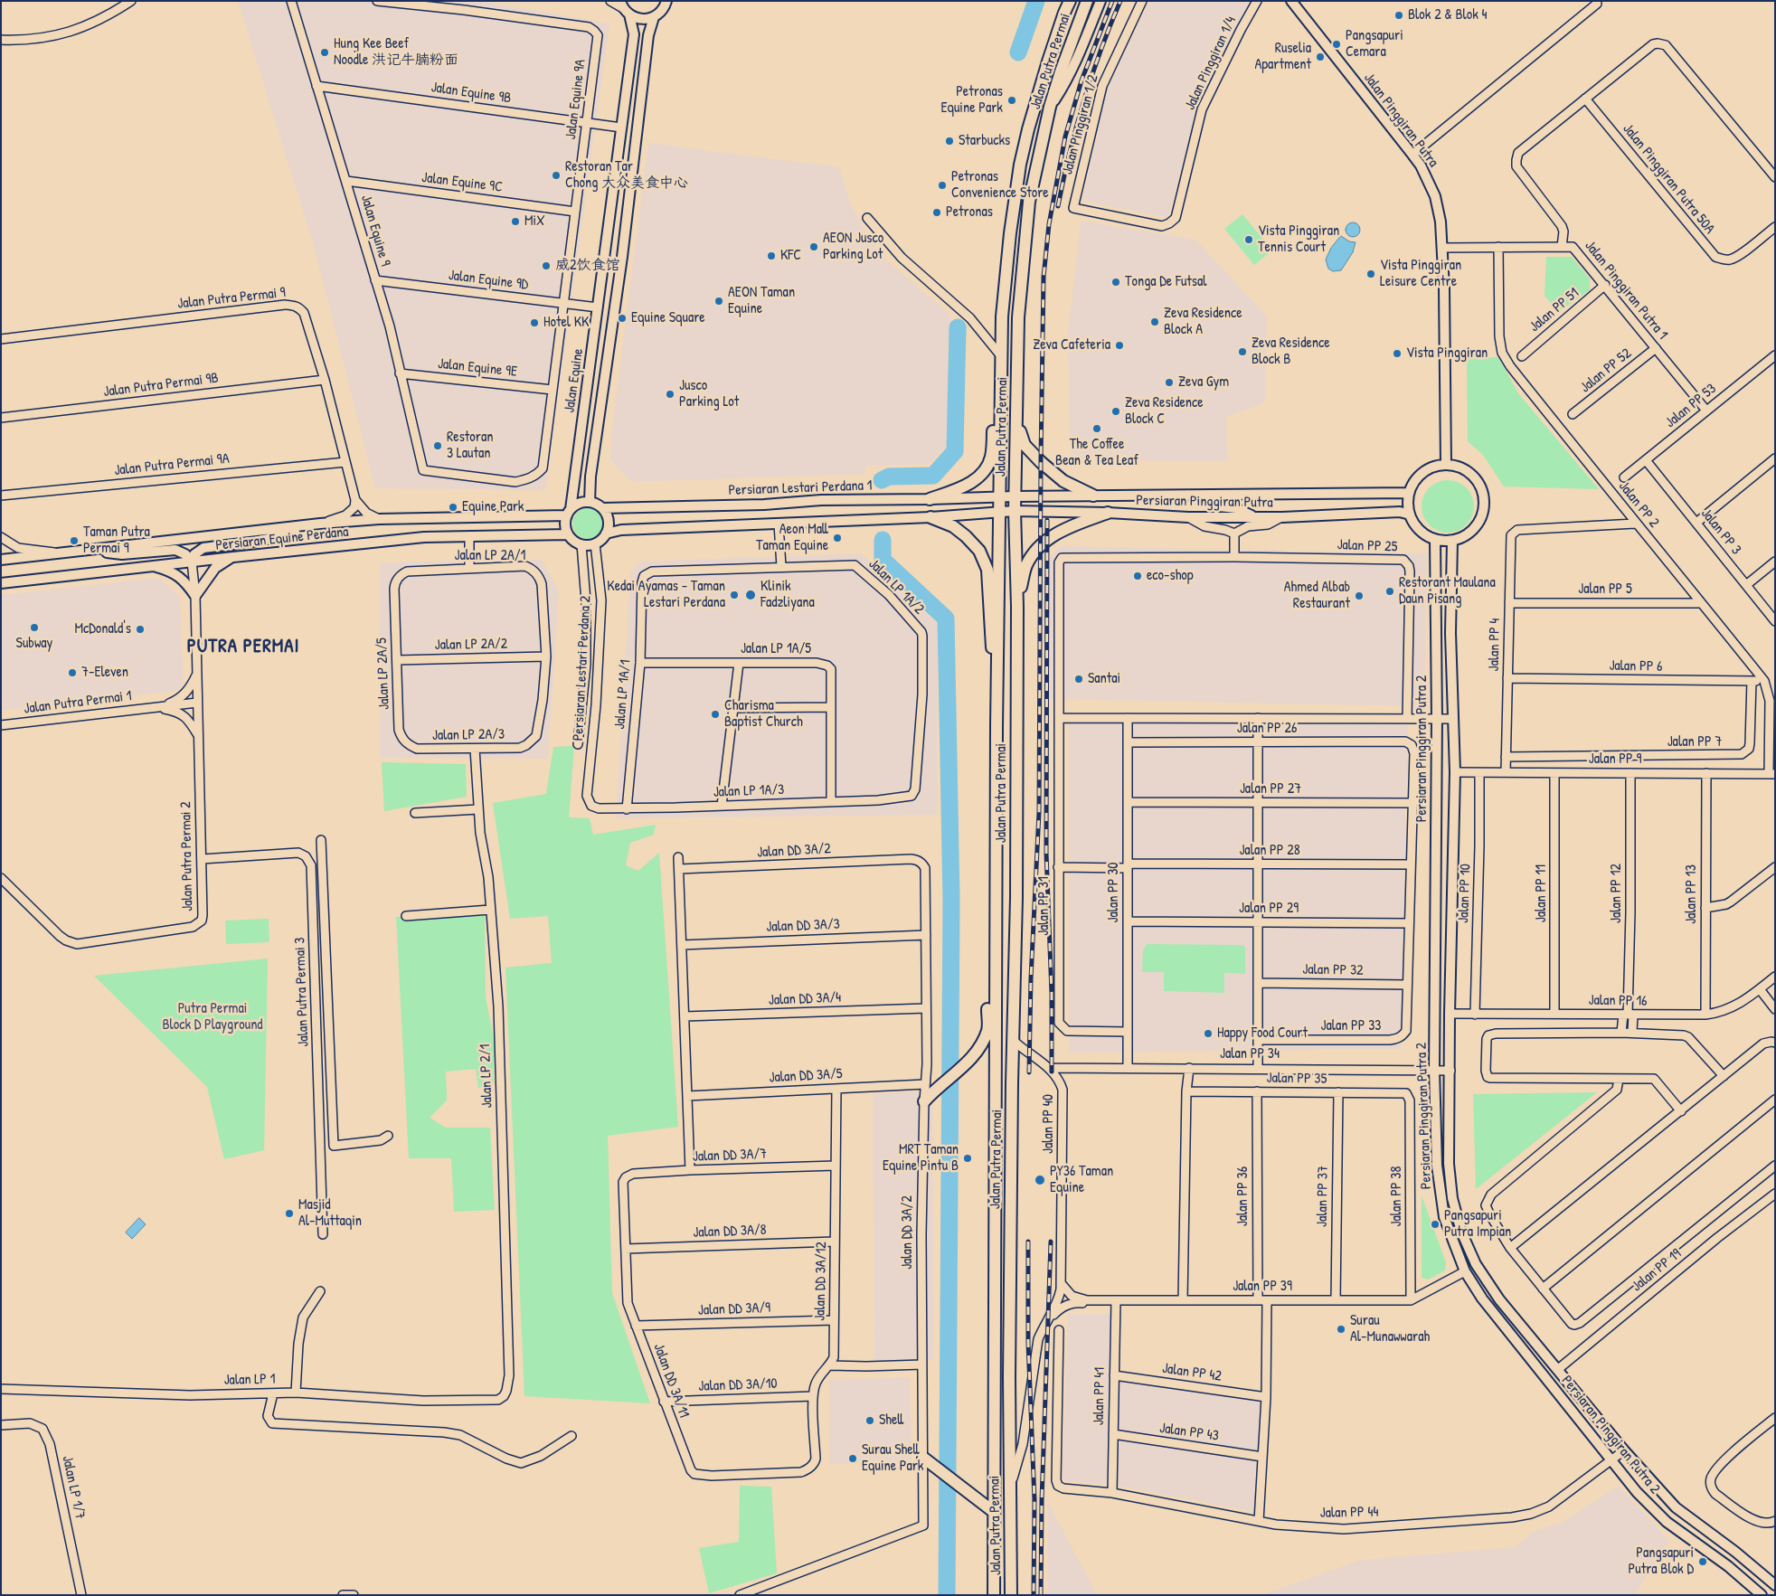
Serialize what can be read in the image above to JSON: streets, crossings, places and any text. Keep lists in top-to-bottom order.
{
  "streets": {
    "main road": ["Jalan Putra Permai"],
    "street": [
      "Jalan Pinggiran 1/4",
      "Jalan Equine 9B",
      "Jalan Equine 9A",
      "Jalan Pinggiran Putra",
      "Jalan Pinggiran 1/2",
      "Jalan Pinggiran Putra 50A",
      "Jalan Equine 9C",
      "Jalan Equine 9",
      "Jalan Equine 9D",
      "Jalan Pinggiran Putra 1",
      "Jalan Putra Permai 9",
      "Jalan PP 51",
      "Jalan Equine 9E",
      "Jalan PP 52",
      "Jalan Equine",
      "Jalan Putra Permai 9B",
      "Jalan PP 53",
      "Jalan Putra Permai 9A",
      "Persiaran Lestari Perdana 1",
      "Persiaran Pinggiran Putra",
      "Jalan PP 2",
      "Jalan PP 3",
      "Persiaran Equine Perdana",
      "Jalan PP 25",
      "Jalan LP 2A/1",
      "Jalan LP 1A/2",
      "Jalan PP 5",
      "Jalan LP 2A/2",
      "Jalan PP 4",
      "Jalan LP 1A/5",
      "Jalan PP 6",
      "Persiaran Lestari Perdana 2",
      "Jalan LP 2A/5",
      "Jalan LP 1A/1",
      "Jalan Putra Permai 1",
      "Jalan PP 26",
      "Jalan LP 2A/3",
      "Jalan PP 7",
      "Persiaran Pinggiran Putra 2",
      "Jalan PP 9",
      "Jalan PP 27",
      "Jalan LP 1A/3",
      "Jalan DD 3A/2",
      "Jalan PP 28",
      "Jalan Putra Permai 2",
      "Jalan PP 30",
      "Jalan PP 10",
      "Jalan PP 11",
      "Jalan PP 12",
      "Jalan PP 13",
      "Jalan PP 31",
      "Jalan PP 29",
      "Jalan DD 3A/3",
      "Jalan PP 32",
      "Jalan Putra Permai 3",
      "Jalan DD 3A/4",
      "Jalan PP 16",
      "Jalan PP 33",
      "Jalan PP 34",
      "Jalan LP 2/1",
      "Jalan DD 3A/5",
      "Jalan PP 35",
      "Jalan PP 40",
      "Jalan DD 3A/7",
      "Jalan PP 36",
      "Jalan PP 37",
      "Jalan PP 38",
      "Jalan DD 3A/8",
      "Jalan PP 19",
      "Jalan DD 3A/12",
      "Jalan PP 39",
      "Jalan DD 3A/9",
      "Jalan PP 42",
      "Jalan LP 1",
      "Jalan DD 3A/11",
      "Jalan DD 3A/10",
      "Jalan PP 41",
      "Jalan PP 43",
      "Jalan LP 1/7",
      "Jalan PP 44"
    ]
  },
  "crossings": [
    ["Jalan Putra Permai", "Persiaran Lestari Perdana 1"],
    ["Jalan Putra Permai", "Persiaran Pinggiran Putra"],
    ["Jalan Putra Permai", "Jalan PP 40"],
    ["Jalan Pinggiran 1/4", "Jalan Pinggiran 1/2"],
    ["Jalan Equine 9B", "Jalan Equine 9A"],
    ["Jalan Equine 9B", "Jalan Equine 9"],
    ["Jalan Equine 9B", "Jalan Equine"],
    ["Jalan Equine 9A", "Jalan Equine 9C"],
    ["Jalan Equine 9A", "Jalan Equine 9"],
    ["Jalan Equine 9A", "Jalan Equine 9D"],
    ["Jalan Equine 9A", "Jalan Equine 9E"],
    ["Jalan Pinggiran Putra", "Jalan Pinggiran Putra 1"],
    ["Jalan Pinggiran Putra", "Persiaran Pinggiran Putra"],
    ["Jalan Pinggiran Putra", "Persiaran Pinggiran Putra 2"],
    ["Jalan Equine 9C", "Jalan Equine 9"],
    ["Jalan Equine 9", "Jalan Equine 9D"],
    ["Jalan Equine 9", "Jalan Equine 9E"],
    ["Jalan Equine 9D", "Jalan Equine"],
    ["Jalan Pinggiran Putra 1", "Jalan PP 51"],
    ["Jalan Pinggiran Putra 1", "Jalan PP 52"],
    ["Jalan Pinggiran Putra 1", "Jalan PP 53"],
    ["Jalan Pinggiran Putra 1", "Jalan PP 2"],
    ["Jalan Putra Permai 9", "Jalan Putra Permai 9B"],
    ["Jalan Putra Permai 9", "Jalan Putra Permai 9A"],
    ["Jalan Equine", "Persiaran Lestari Perdana 1"],
    ["Jalan Equine", "Persiaran Equine Perdana"],
    ["Jalan Equine", "Persiaran Lestari Perdana 2"],
    ["Jalan PP 53", "Jalan PP 3"],
    ["Persiaran Lestari Perdana 1", "Persiaran Pinggiran Putra"],
    ["Persiaran Lestari Perdana 1", "Persiaran Equine Perdana"],
    ["Persiaran Lestari Perdana 1", "Persiaran Lestari Perdana 2"],
    ["Persiaran Pinggiran Putra", "Persiaran Pinggiran Putra 2"],
    ["Jalan PP 2", "Jalan PP 5"],
    ["Jalan PP 2", "Jalan PP 4"],
    ["Jalan PP 2", "Jalan PP 6"],
    ["Jalan PP 2", "Jalan PP 9"],
    ["Persiaran Equine Perdana", "Persiaran Lestari Perdana 2"],
    ["Persiaran Equine Perdana", "Jalan Putra Permai 2"],
    ["Jalan PP 25", "Jalan PP 31"],
    ["Jalan LP 2A/1", "Jalan LP 2A/2"],
    ["Jalan LP 2A/1", "Jalan LP 2A/5"],
    ["Jalan LP 2A/1", "Jalan LP 2A/3"],
    ["Jalan LP 1A/2", "Jalan LP 1A/1"],
    ["Jalan LP 1A/2", "Jalan LP 1A/3"],
    ["Jalan PP 5", "Jalan PP 4"],
    ["Jalan LP 2A/2", "Jalan LP 2A/5"],
    ["Jalan LP 2A/2", "Jalan LP 2A/3"],
    ["Jalan PP 4", "Jalan PP 6"],
    ["Jalan PP 4", "Jalan PP 7"],
    ["Jalan PP 4", "Jalan PP 9"],
    ["Jalan LP 1A/5", "Jalan LP 1A/1"],
    ["Jalan LP 1A/5", "Jalan LP 1A/3"],
    ["Jalan PP 6", "Jalan PP 7"],
    ["Persiaran Lestari Perdana 2", "Jalan LP 1A/3"],
    ["Jalan LP 2A/5", "Jalan LP 2A/3"],
    ["Jalan LP 1A/1", "Jalan LP 1A/3"],
    ["Jalan Putra Permai 1", "Jalan Putra Permai 2"],
    ["Jalan PP 26", "Jalan PP 27"],
    ["Jalan PP 26", "Jalan PP 30"],
    ["Jalan LP 2A/3", "Jalan LP 2/1"],
    ["Persiaran Pinggiran Putra 2", "Jalan PP 9"],
    ["Persiaran Pinggiran Putra 2", "Jalan PP 16"],
    ["Persiaran Pinggiran Putra 2", "Jalan PP 34"],
    ["Persiaran Pinggiran Putra 2", "Jalan PP 19"],
    ["Persiaran Pinggiran Putra 2", "Jalan PP 39"],
    ["Persiaran Pinggiran Putra 2", "Jalan PP 44"],
    ["Jalan PP 9", "Jalan PP 10"],
    ["Jalan PP 9", "Jalan PP 11"],
    ["Jalan PP 9", "Jalan PP 12"],
    ["Jalan PP 9", "Jalan PP 13"],
    ["Jalan PP 27", "Jalan PP 30"],
    ["Jalan DD 3A/2", "Jalan DD 3A/3"],
    ["Jalan PP 28", "Jalan PP 30"],
    ["Jalan PP 28", "Jalan PP 31"],
    ["Jalan Putra Permai 2", "Jalan Putra Permai 3"],
    ["Jalan PP 30", "Jalan PP 31"],
    ["Jalan PP 30", "Jalan PP 29"],
    ["Jalan PP 30", "Jalan PP 34"],
    ["Jalan PP 10", "Jalan PP 16"],
    ["Jalan PP 11", "Jalan PP 16"],
    ["Jalan PP 12", "Jalan PP 16"],
    ["Jalan PP 13", "Jalan PP 16"],
    ["Jalan PP 32", "Jalan PP 33"],
    ["Jalan PP 34", "Jalan PP 40"],
    ["Jalan LP 2/1", "Jalan LP 1"],
    ["Jalan DD 3A/5", "Jalan DD 3A/12"],
    ["Jalan PP 35", "Jalan PP 36"],
    ["Jalan PP 35", "Jalan PP 37"],
    ["Jalan PP 35", "Jalan PP 38"],
    ["Jalan PP 40", "Jalan PP 39"],
    ["Jalan DD 3A/7", "Jalan DD 3A/12"],
    ["Jalan DD 3A/7", "Jalan DD 3A/11"],
    ["Jalan PP 36", "Jalan PP 39"],
    ["Jalan PP 36", "Jalan PP 42"],
    ["Jalan PP 36", "Jalan PP 43"],
    ["Jalan PP 36", "Jalan PP 44"],
    ["Jalan PP 37", "Jalan PP 39"],
    ["Jalan PP 38", "Jalan PP 39"],
    ["Jalan DD 3A/8", "Jalan DD 3A/12"],
    ["Jalan DD 3A/8", "Jalan DD 3A/11"],
    ["Jalan DD 3A/12", "Jalan DD 3A/9"],
    ["Jalan DD 3A/12", "Jalan DD 3A/11"],
    ["Jalan DD 3A/12", "Jalan DD 3A/10"],
    ["Jalan PP 39", "Jalan PP 41"],
    ["Jalan DD 3A/9", "Jalan DD 3A/11"],
    ["Jalan PP 42", "Jalan PP 41"],
    ["Jalan DD 3A/11", "Jalan DD 3A/10"],
    ["Jalan PP 41", "Jalan PP 43"],
    ["Jalan PP 41", "Jalan PP 44"]
  ],
  "districts": ["PUTRA PERMAI"],
  "parks": ["Putra Permai Block D Playground"],
  "places": [
    "Blok 2 & Blok 4",
    "Pangsapuri Cemara",
    "Hung Kee Beef Noodle 洪记牛腩粉面",
    "Ruselia Apartment",
    "Petronas Equine Park",
    "Starbucks",
    "Restoran Tar Chong 大众美食中心",
    "Petronas Convenience Store",
    "Petronas",
    "MiX",
    "Vista Pinggiran Tennis Court",
    "AEON Jusco Parking Lot",
    "KFC",
    "威2饮食馆",
    "Vista Pinggiran Leisure Centre",
    "Tonga De Futsal",
    "AEON Taman Equine",
    "Equine Square",
    "Zeva Residence Block A",
    "Hotel KK",
    "Zeva Cafeteria",
    "Zeva Residence Block B",
    "Vista Pinggiran",
    "Zeva Gym",
    "Jusco Parking Lot",
    "Zeva Residence Block C",
    "The Coffee Bean & Tea Leaf",
    "Restoran 3 Lautan",
    "Equine Park",
    "Aeon Mall Taman Equine",
    "Taman Putra Permai 9",
    "eco-shop",
    "Restorant Maulana Daun Pisang",
    "Kedai Ayamas - Taman Lestari Perdana",
    "Klinik Fadzliyana",
    "Ahmed Albab Restaurant",
    "Subway",
    "McDonald's",
    "7-Eleven",
    "Santai",
    "Charisma Baptist Church",
    "Happy Food Court",
    "MRT Taman Equine Pintu B",
    "PY36 Taman Equine",
    "Masjid Al-Muttaqin",
    "Pangsapuri Putra Impian",
    "Surau Al-Munawwarah",
    "Shell",
    "Surau Shell Equine Park",
    "Pangsapuri Putra Blok D"
  ]
}
